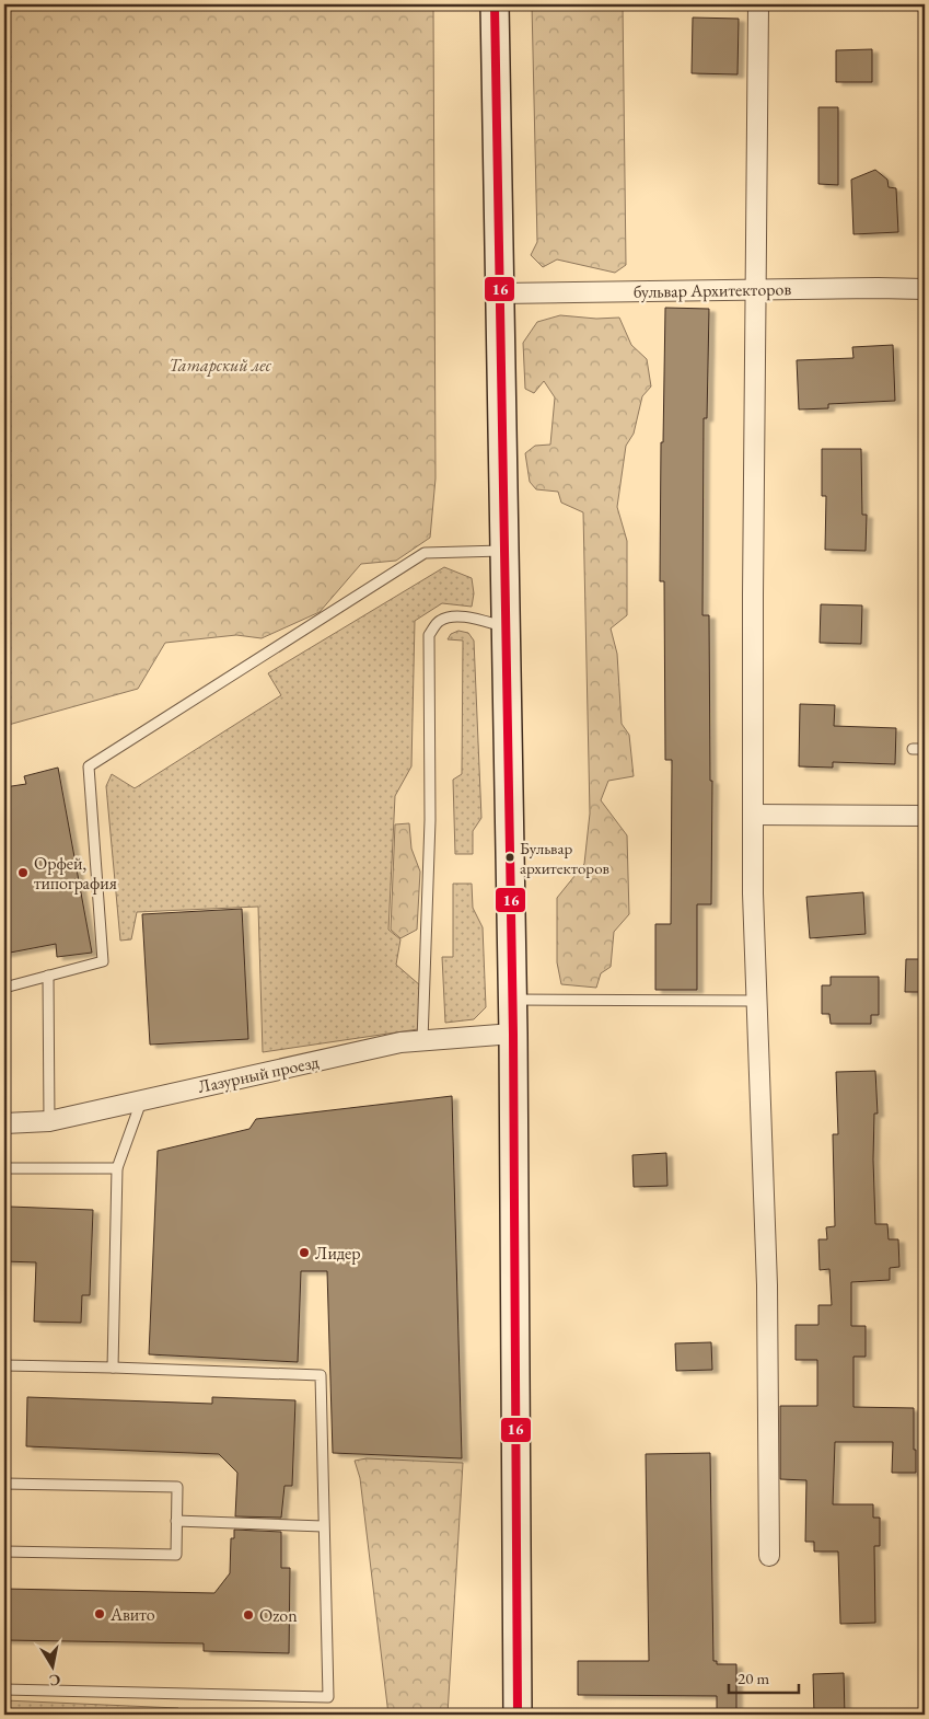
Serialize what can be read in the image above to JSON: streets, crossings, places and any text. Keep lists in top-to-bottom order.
{
  "streets": {
    "street": ["бульвар Архитекторов", "Лазурный проезд"]
  },
  "parks": ["Татарский лес"],
  "places": [
    "Бульвар архитекторов",
    "Орфей, типография",
    "Лидер",
    "Авито",
    "Ozon"
  ],
  "lines": ["transit line 16"],
  "scale_bar": "20 m",
  "north": "bottom"
}
